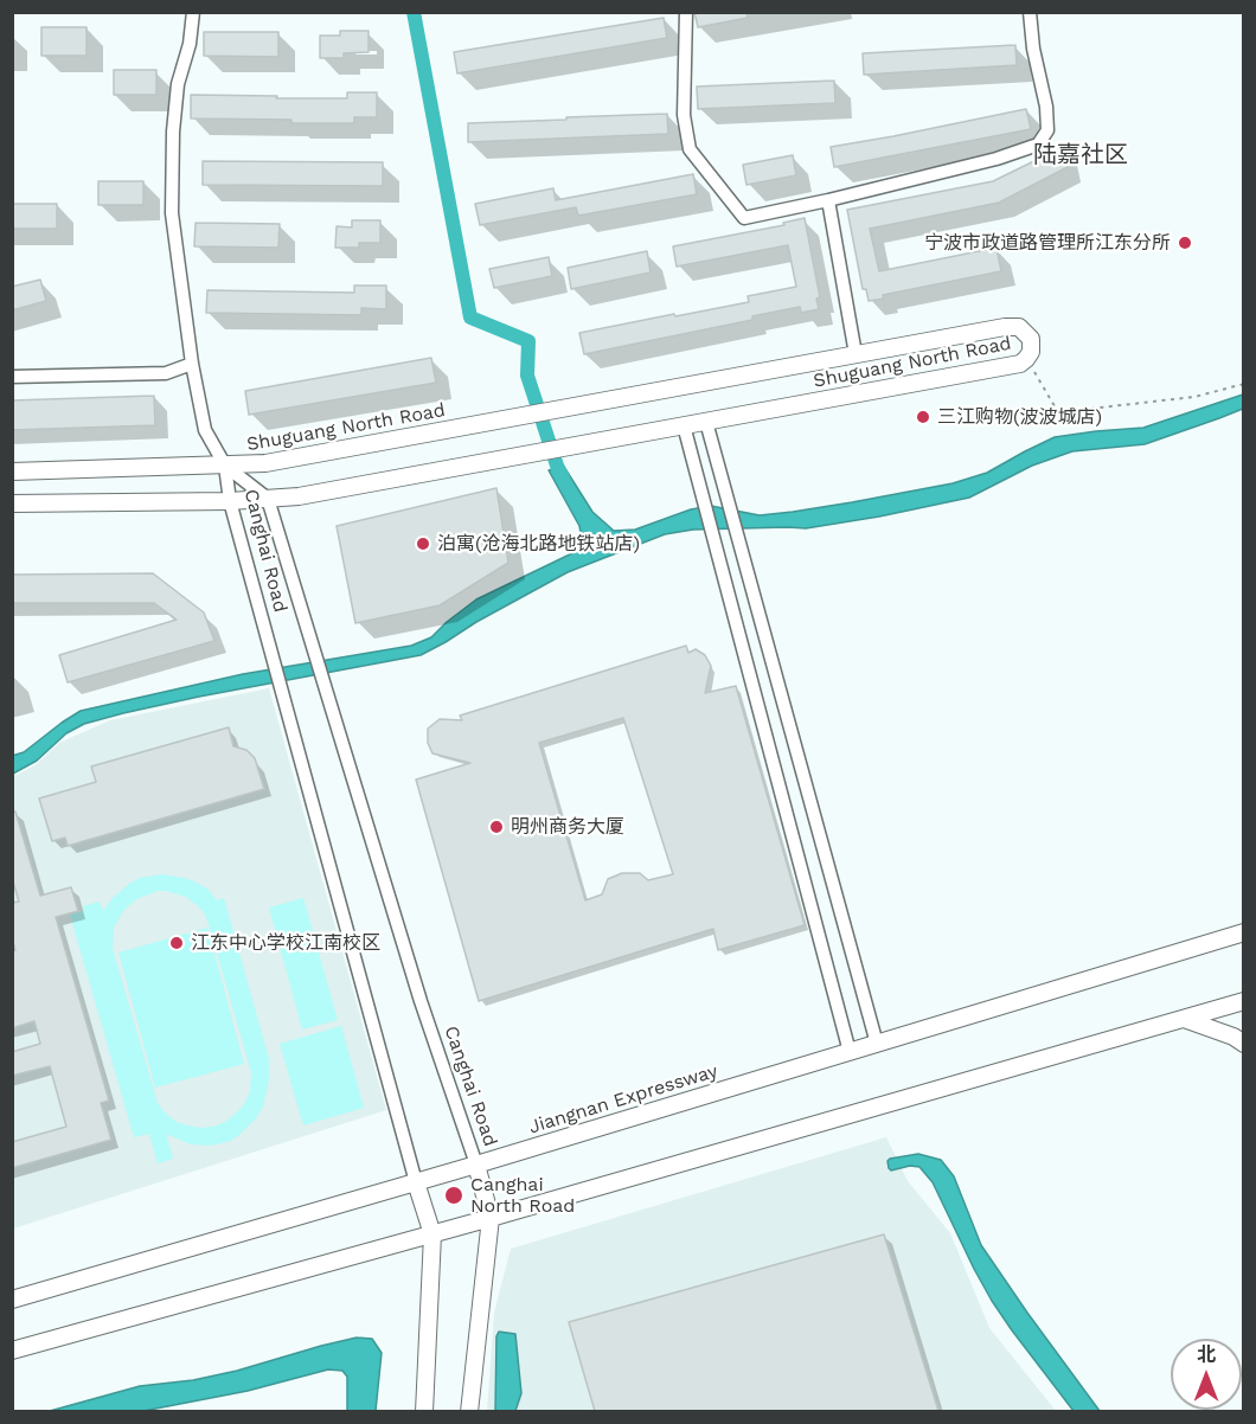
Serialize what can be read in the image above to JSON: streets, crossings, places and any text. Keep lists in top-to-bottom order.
{
  "streets": {
    "main road": ["Shuguang North Road", "Canghai Road", "Jiangnan Expressway"]
  },
  "crossings": [
    ["Shuguang North Road", "Canghai Road"],
    ["Canghai Road", "Jiangnan Expressway"]
  ],
  "districts": ["陆嘉社区"],
  "places": [
    "宁波市政道路管理所江东分所",
    "三江购物(波波城店)",
    "泊寓(沧海北路地铁站店)",
    "明州商务大厦",
    "江东中心学校江南校区",
    "Canghai North Road"
  ],
  "north": "top"
}
